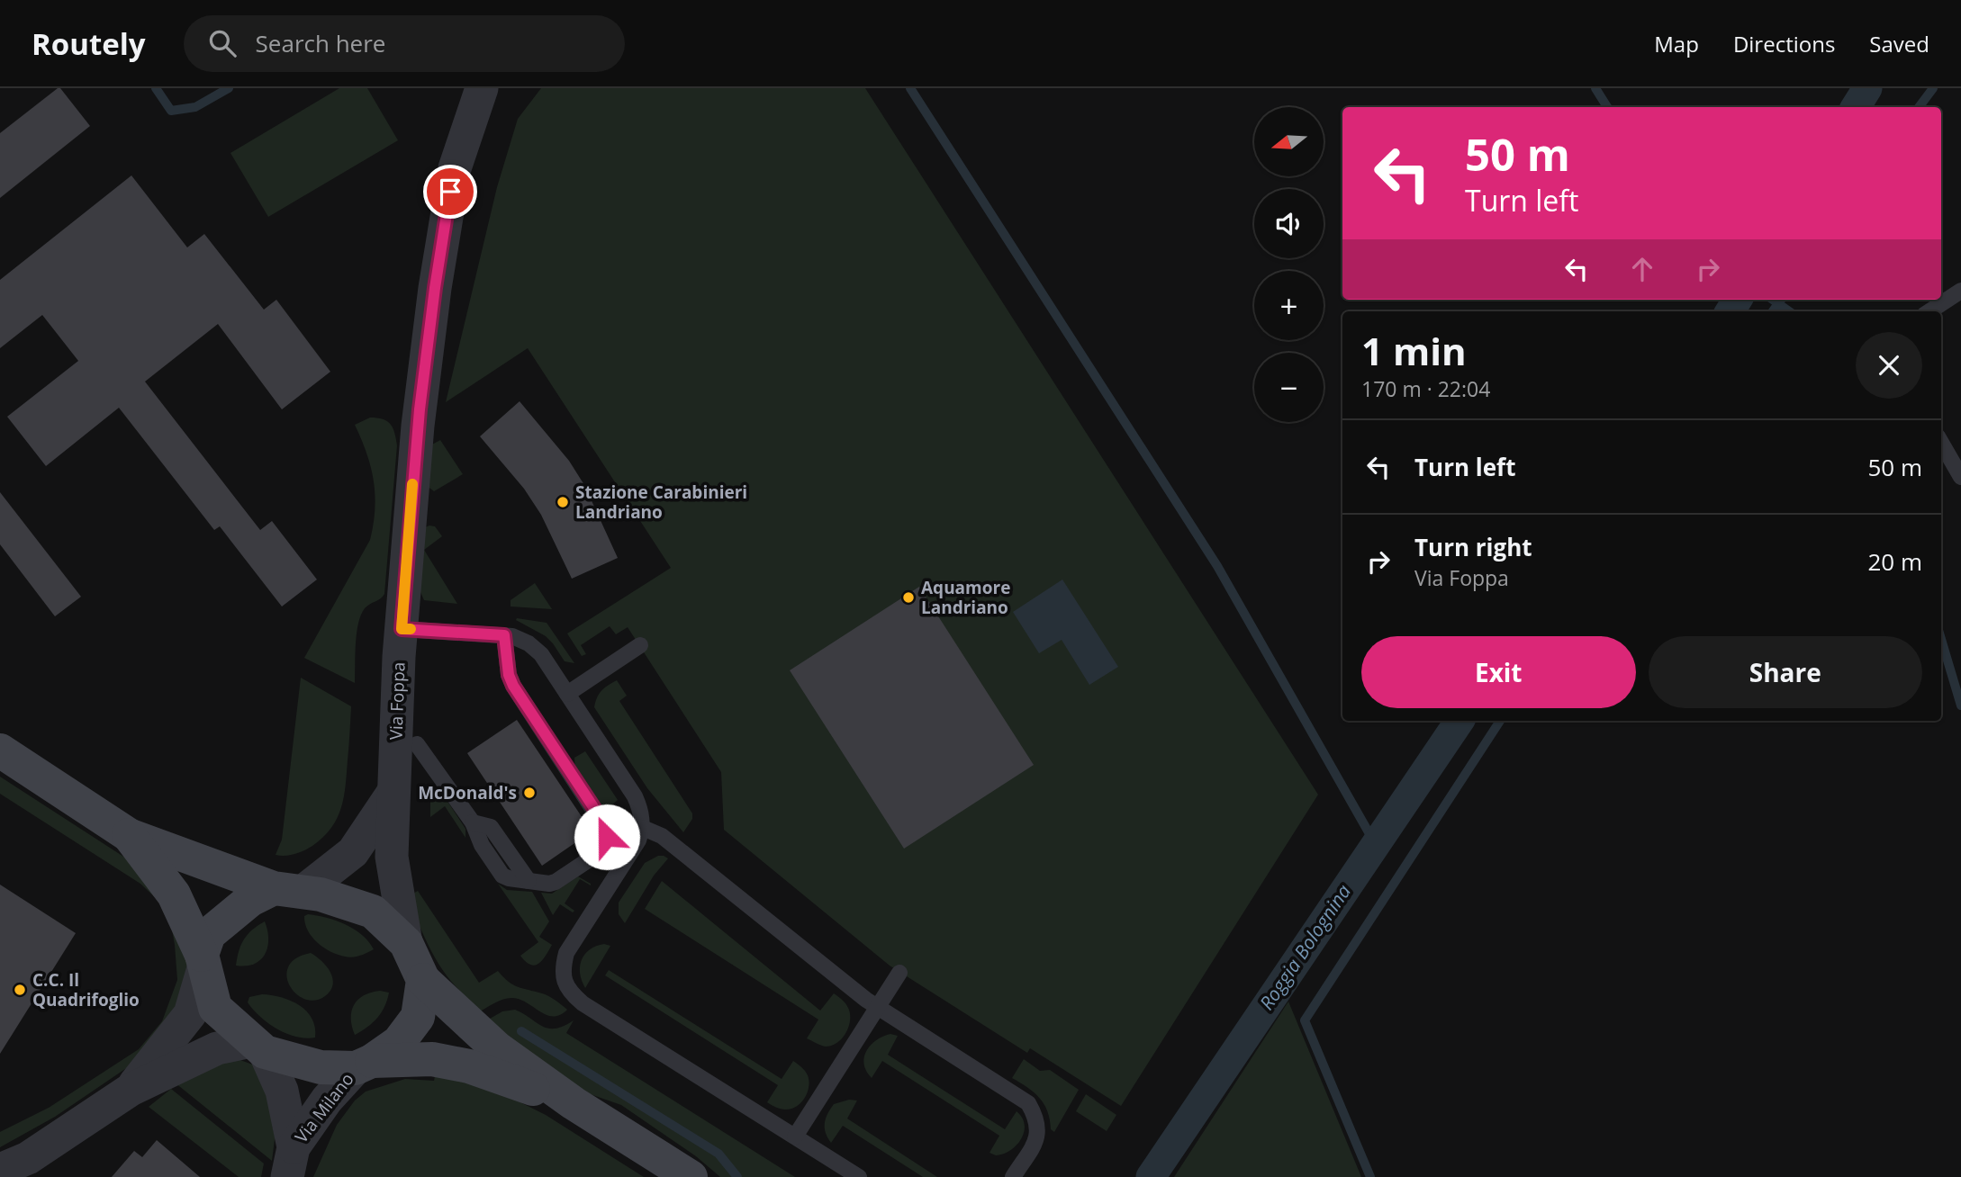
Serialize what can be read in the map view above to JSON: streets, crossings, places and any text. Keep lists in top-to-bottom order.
{
  "streets": {
    "street": ["Via Foppa", "Via Milano"]
  },
  "crossings": [
    ["Via Foppa", "Via Milano"]
  ],
  "water": ["Roggia Bolognina"],
  "places": [
    "Stazione Carabinieri Landriano",
    "Aquamore Landriano",
    "McDonald's",
    "C.C. Il Quadrifoglio"
  ],
  "north": "left",
  "page": {
    "header": "Routely",
    "search": "Search here",
    "nav": ["Map", "Directions", "Saved"],
    "map_buttons": ["+", "−"],
    "turn": ["50 m", "Turn left"],
    "heading": ["1 min", "170 m · 22:04"],
    "list": [
      {
        "name": "Turn left",
        "value": "50 m"
      },
      {
        "name": "Turn right",
        "note": "Via Foppa",
        "value": "20 m"
      }
    ],
    "buttons": ["Exit", "Share"]
  }
}
